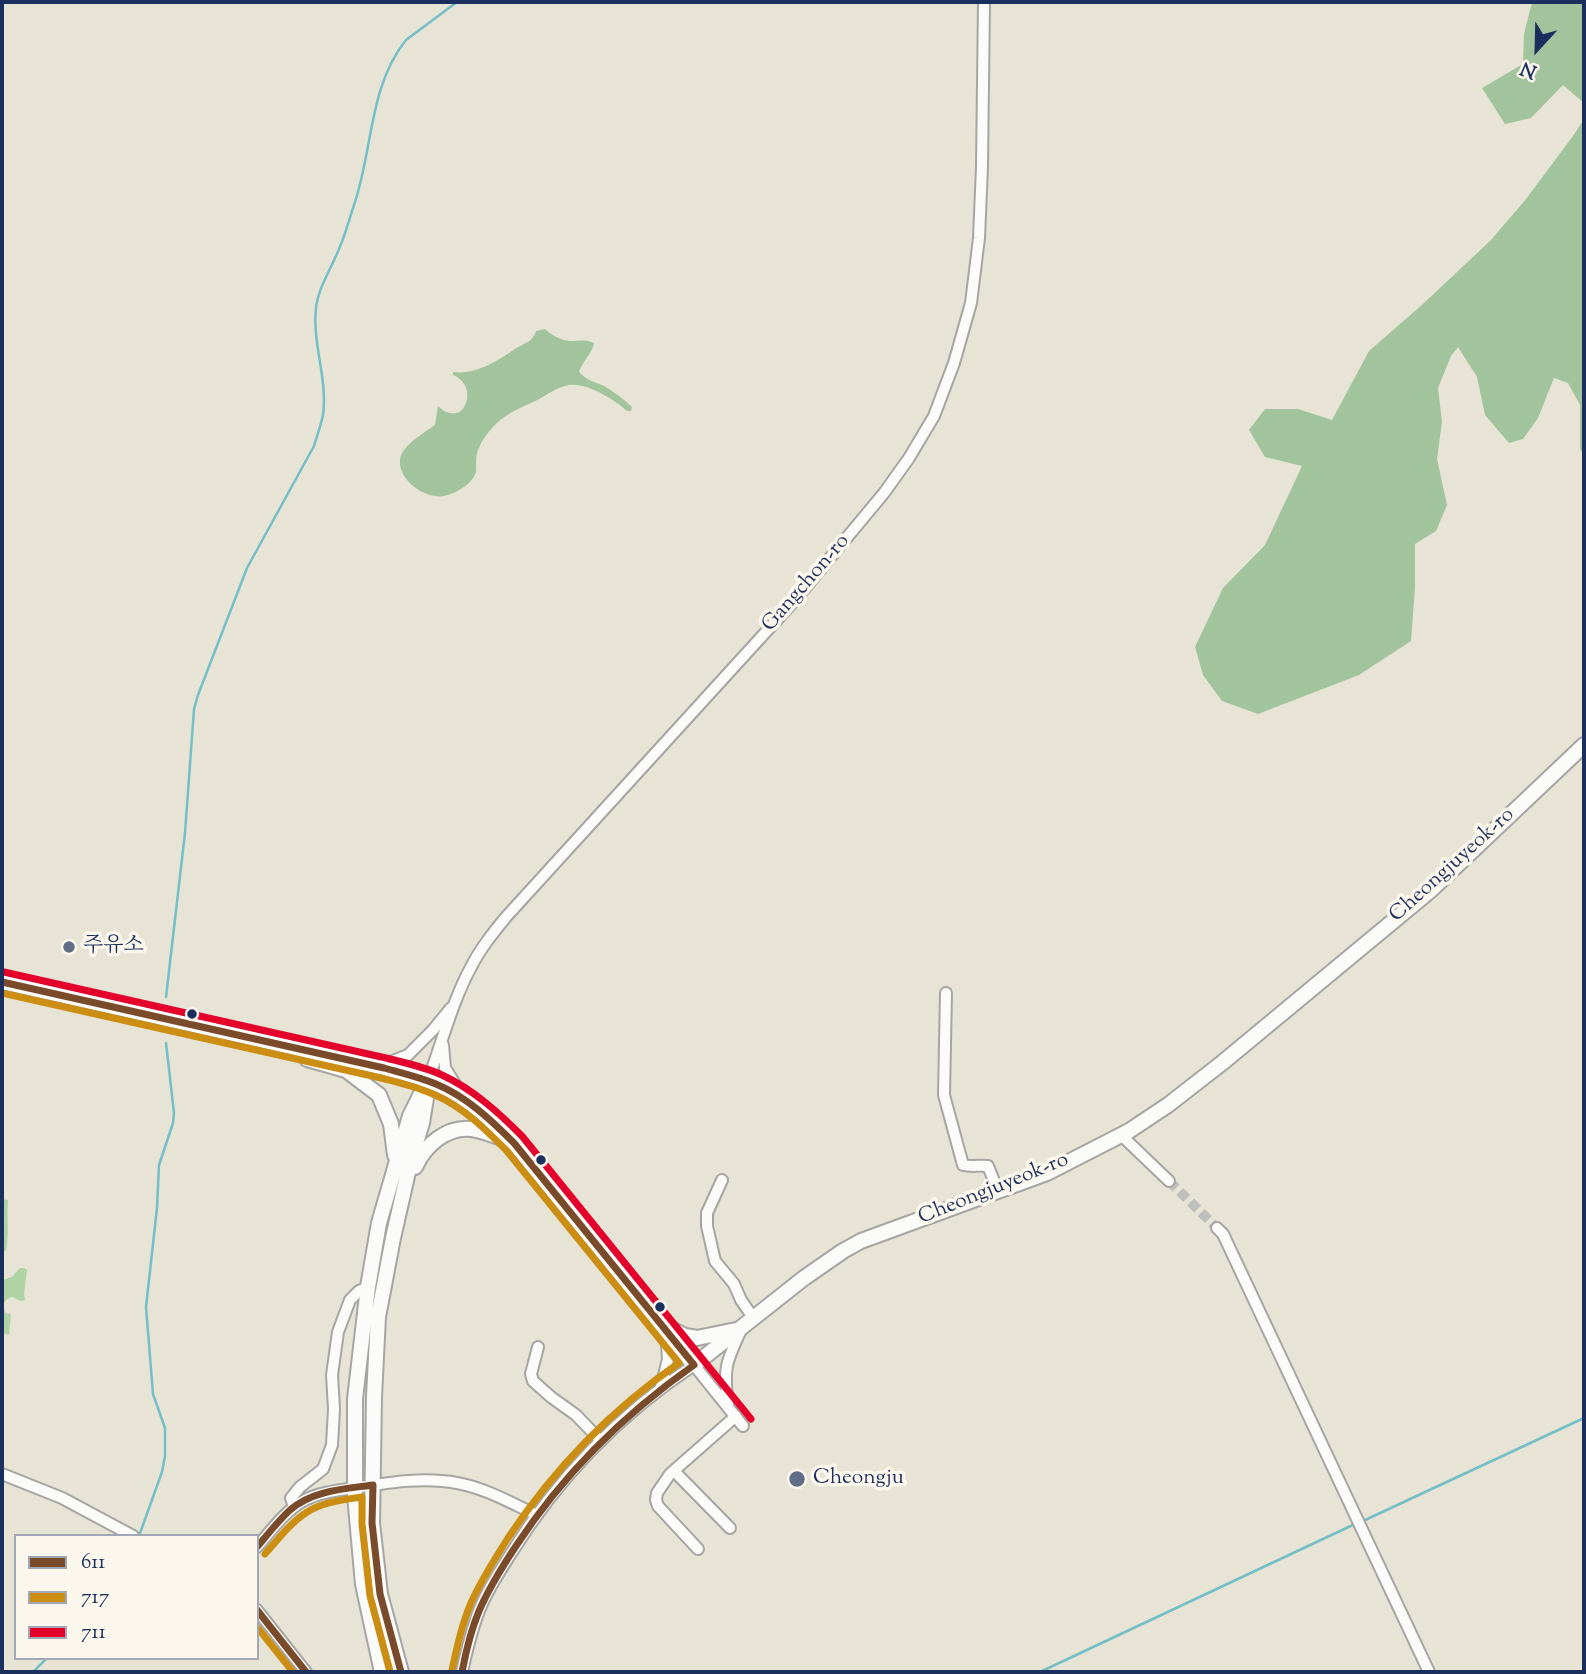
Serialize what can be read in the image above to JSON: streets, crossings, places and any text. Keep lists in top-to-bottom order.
{
  "streets": {
    "main road": ["Cheongjuyeok-ro"],
    "street": ["Gangchon-ro"]
  },
  "places": ["주유소", "Cheongju"],
  "lines": ["transit line 711", "transit line 611", "transit line 717"],
  "legend": ["611", "717", "711"],
  "north": "bottom"
}
